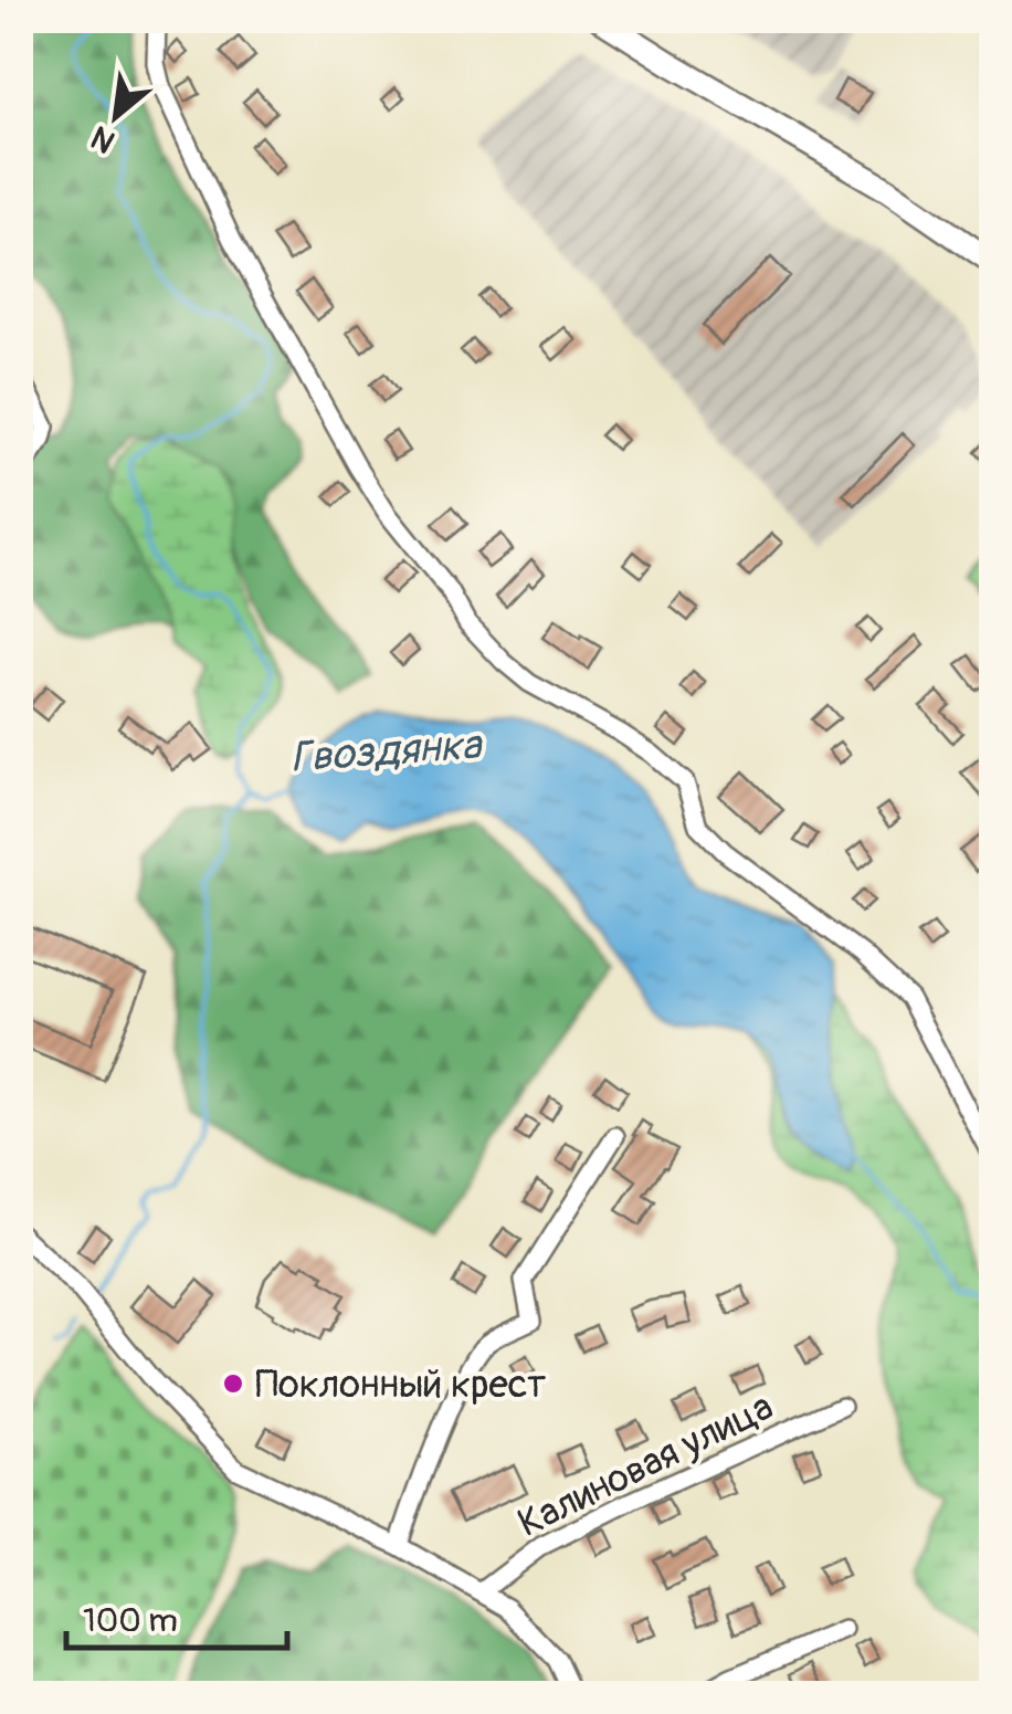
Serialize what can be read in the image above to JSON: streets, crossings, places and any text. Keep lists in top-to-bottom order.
{
  "streets": {
    "street": ["Калиновая улица"]
  },
  "water": ["Гвоздянка"],
  "places": ["Поклонный крест"],
  "scale_bar": "100 m",
  "north": "bottom left"
}
